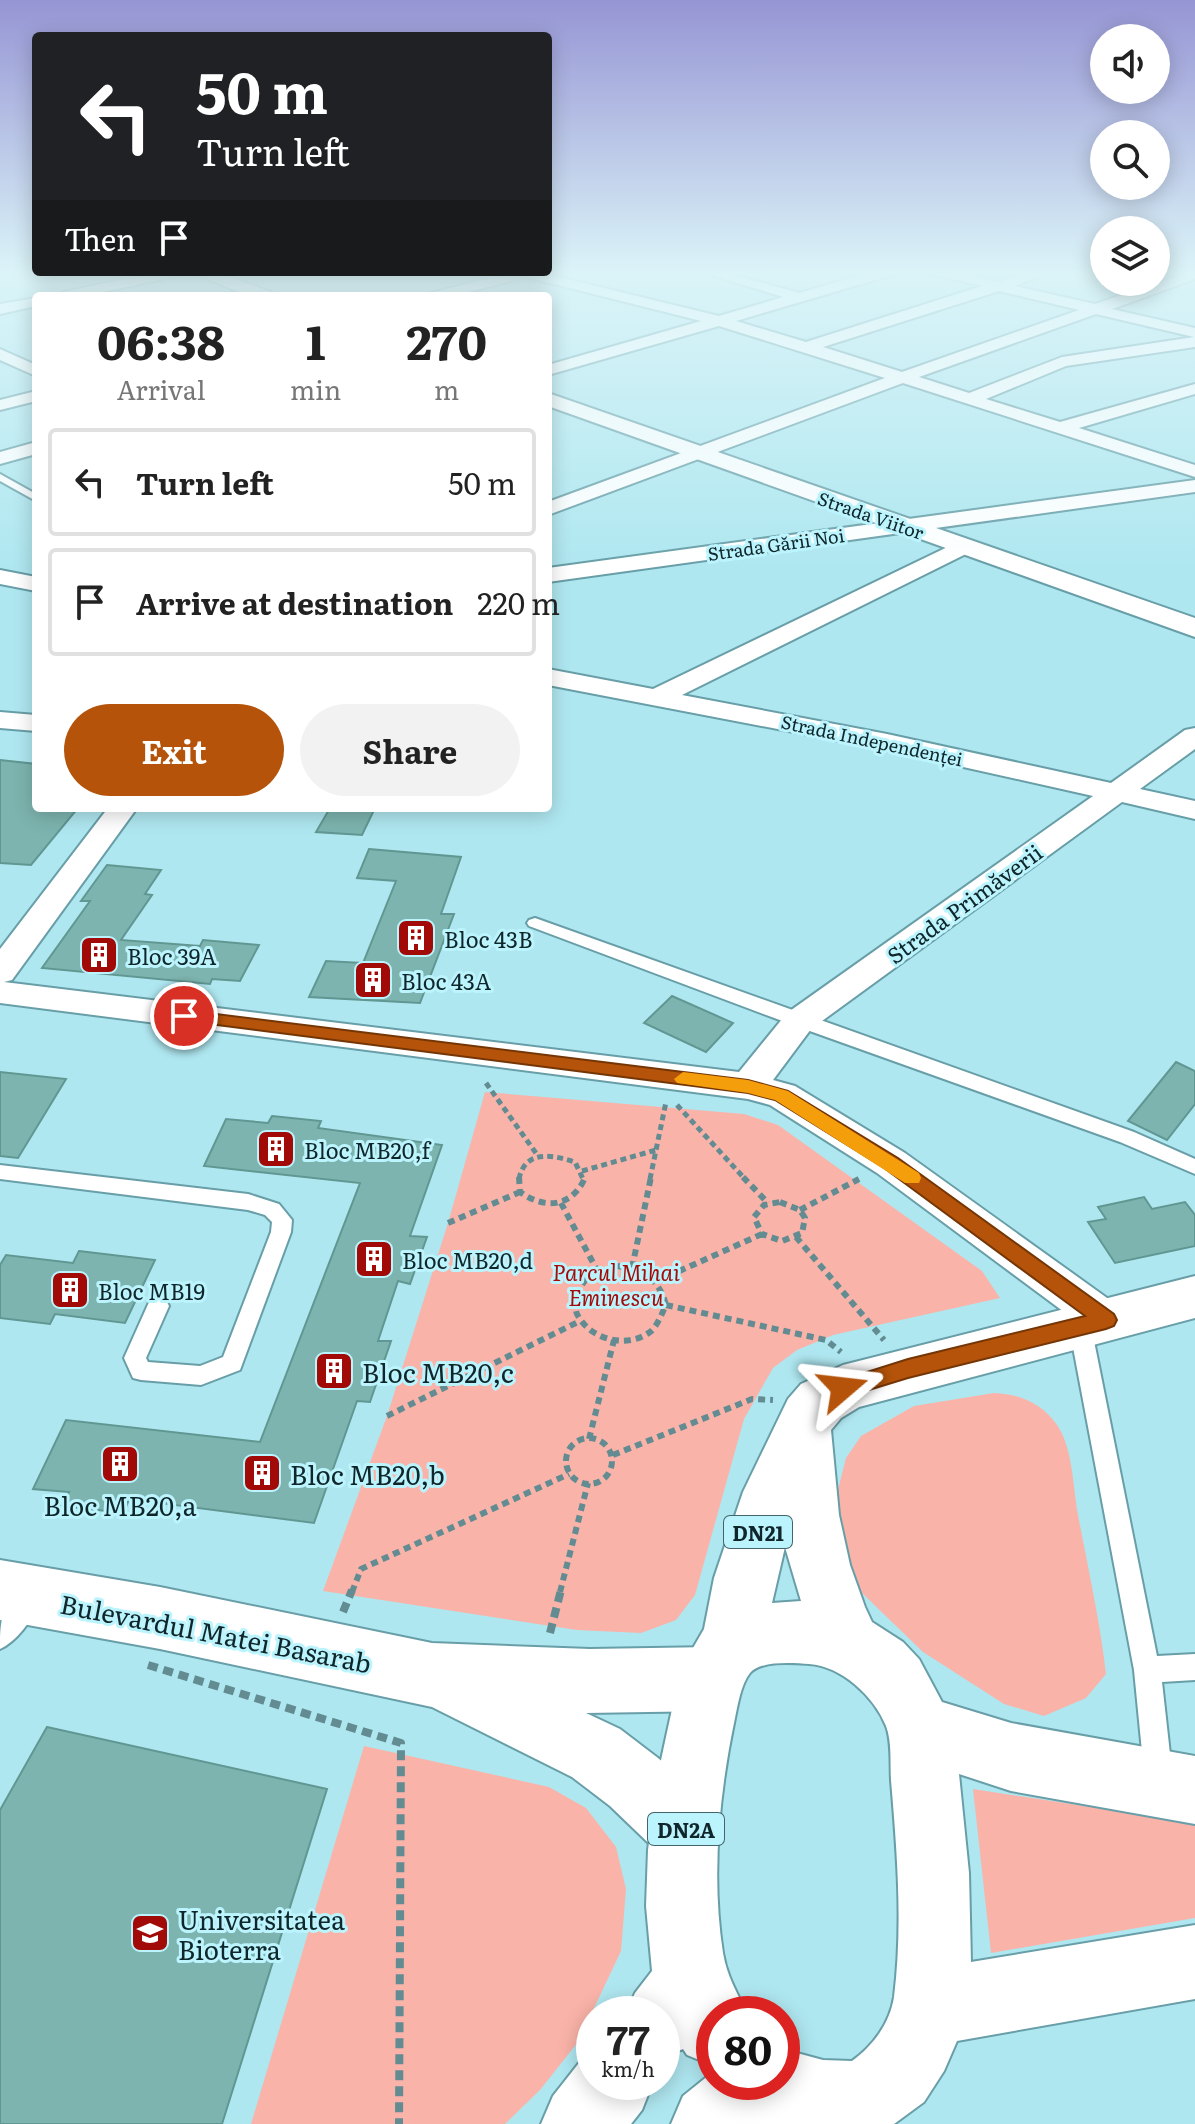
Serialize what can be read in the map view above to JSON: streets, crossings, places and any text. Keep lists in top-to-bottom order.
{
  "streets": {
    "main road": [
      "Strada Viitor",
      "DN21",
      "Bulevardul Matei Basarab",
      "DN2A"
    ],
    "street": ["Strada Gării Noi", "Strada Independenței", "Strada Primăverii"]
  },
  "crossings": [
    ["Strada Viitor", "Strada Gării Noi"],
    ["Strada Independenței", "Strada Primăverii"],
    ["DN21", "Bulevardul Matei Basarab"],
    ["DN21", "DN2A"],
    ["Bulevardul Matei Basarab", "DN2A"]
  ],
  "parks": ["Parcul Mihai Eminescu"],
  "places": {
    "building": [
      "Bloc 43B",
      "Bloc 39A",
      "Bloc 43A",
      "Bloc MB20,f",
      "Bloc MB20,d",
      "Bloc MB19",
      "Bloc MB20,c",
      "Bloc MB20,a",
      "Bloc MB20,b"
    ],
    "school or university": ["Universitatea Bioterra"]
  },
  "page": {
    "turn": ["50 m", "Turn left"],
    "then": "Then",
    "eta": [
      "06:38",
      "Arrival",
      "1",
      "min",
      "270",
      "m"
    ],
    "list": [
      {
        "name": "Turn left",
        "value": "50 m"
      },
      {
        "name": "Arrive at destination",
        "value": "220 m"
      }
    ],
    "buttons": ["Exit", "Share"],
    "speed": "77 km/h",
    "limit": "80"
  }
}
